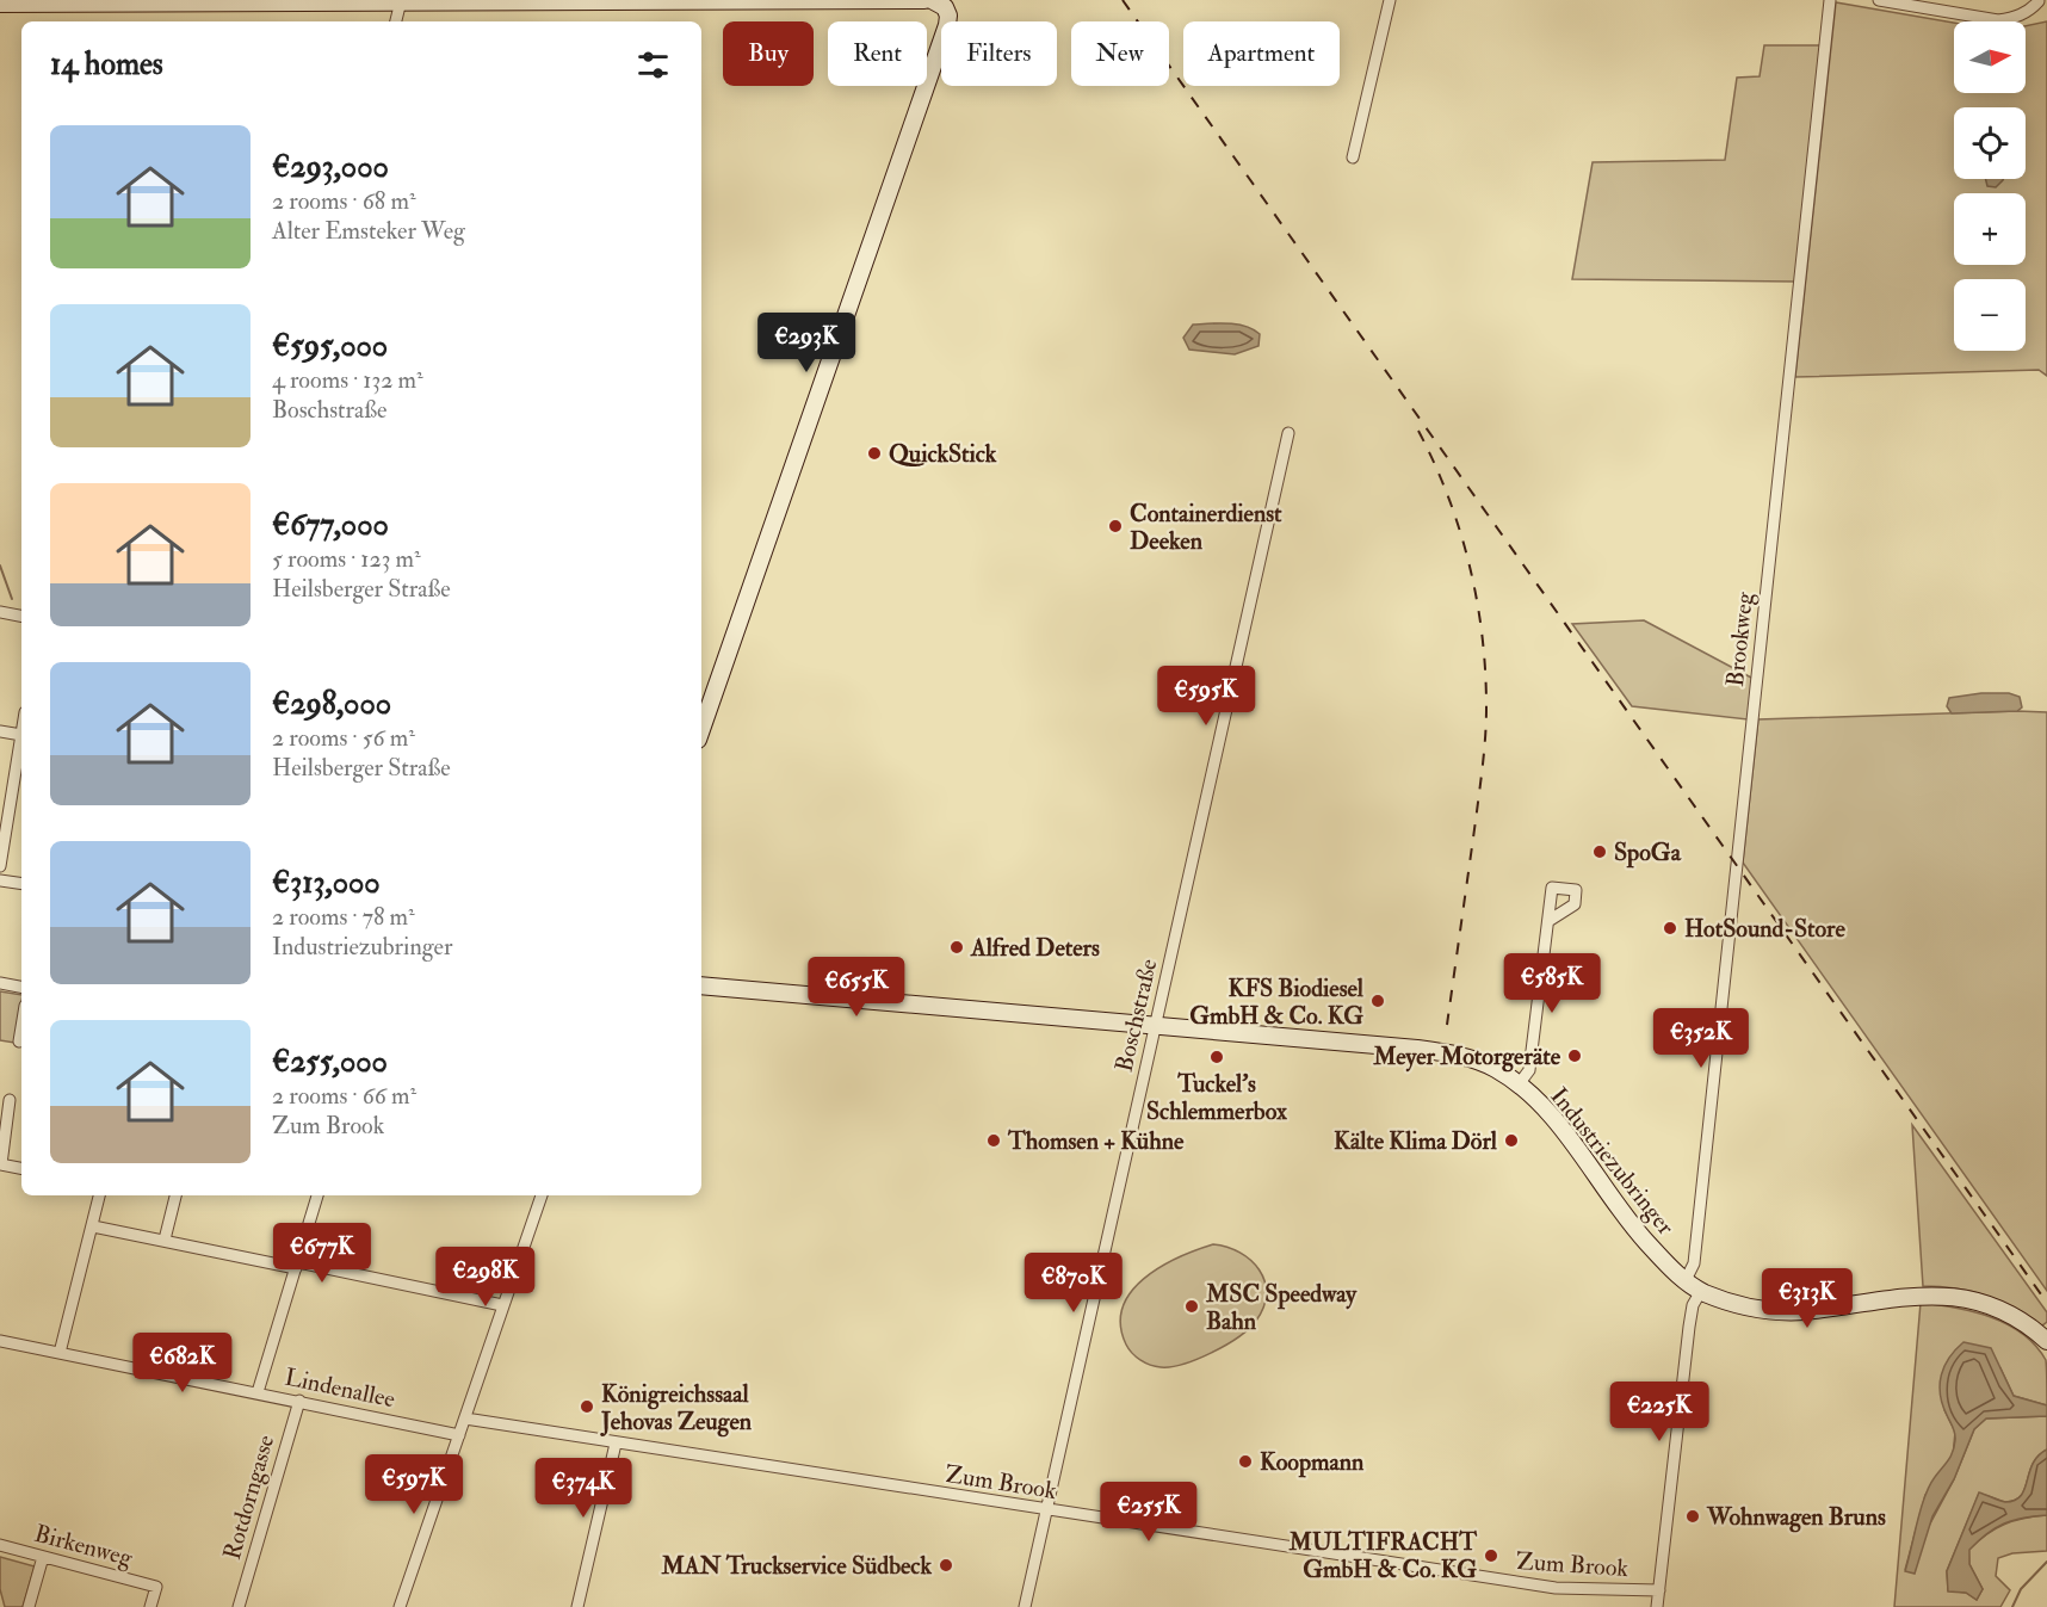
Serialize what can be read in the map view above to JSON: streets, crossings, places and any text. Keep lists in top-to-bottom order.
{
  "streets": {
    "street": [
      "Brookweg",
      "Boschstraße",
      "Industriezubringer",
      "Lindenallee",
      "Zum Brook",
      "Rotdorngasse",
      "Birkenweg"
    ]
  },
  "crossings": [
    ["Brookweg", "Industriezubringer"],
    ["Boschstraße", "Industriezubringer"],
    ["Boschstraße", "Zum Brook"],
    ["Lindenallee", "Rotdorngasse"]
  ],
  "places": [
    "QuickStick",
    "Containerdienst Deeken",
    "SpoGa",
    "HotSound-Store",
    "Alfred Deters",
    "KFS Biodiesel GmbH & Co. KG",
    "Meyer Motorgeräte",
    "Tuckel's Schlemmerbox",
    "Thomsen + Kühne",
    "Kälte Klima Dörl",
    "MSC Speedway Bahn",
    "Königreichssaal Jehovas Zeugen",
    "Koopmann",
    "Wohnwagen Bruns",
    "MULTIFRACHT GmbH & Co. KG",
    "MAN Truckservice Südbeck"
  ],
  "north": "right",
  "page": {
    "map_buttons": ["+", "−"],
    "chip": [
      "Buy",
      "Rent",
      "Filters",
      "New",
      "Apartment"
    ],
    "heading": "14 homes",
    "list": [
      {
        "name": "€293,000",
        "note": "2 rooms · 68 m² · Alter Emsteker Weg"
      },
      {
        "name": "€595,000",
        "note": "4 rooms · 132 m² · Boschstraße"
      },
      {
        "name": "€677,000",
        "note": "5 rooms · 123 m² · Heilsberger Straße"
      },
      {
        "name": "€298,000",
        "note": "2 rooms · 56 m² · Heilsberger Straße"
      },
      {
        "name": "€313,000",
        "note": "2 rooms · 78 m² · Industriezubringer"
      },
      {
        "name": "€255,000",
        "note": "2 rooms · 66 m² · Zum Brook"
      }
    ],
    "price": [
      "€293K",
      "€595K",
      "€585K",
      "€655K",
      "€352K",
      "€677K",
      "€298K",
      "€870K",
      "€313K",
      "€682K",
      "€225K",
      "€597K",
      "€374K",
      "€255K"
    ]
  }
}
